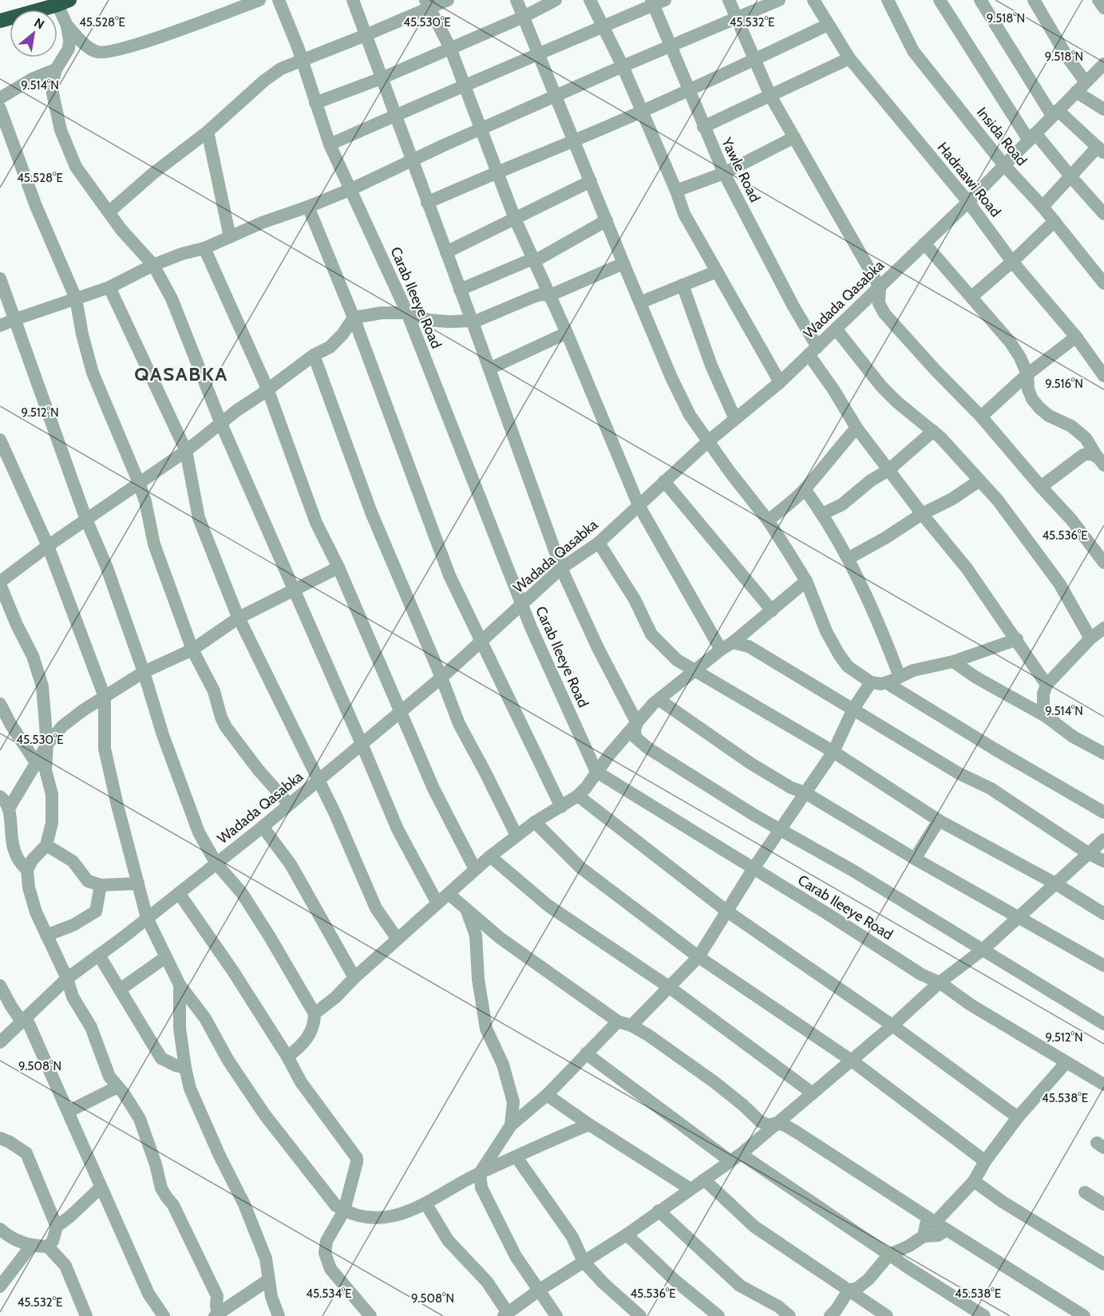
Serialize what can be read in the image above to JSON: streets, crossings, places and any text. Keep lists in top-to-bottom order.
{
  "streets": {
    "street": [
      "Insida Road",
      "Yawle Road",
      "Hadraawi Road",
      "Carab Ileeye Road",
      "Wadada Qasabka"
    ]
  },
  "crossings": [
    ["Insida Road", "Wadada Qasabka"],
    ["Yawle Road", "Wadada Qasabka"],
    ["Hadraawi Road", "Wadada Qasabka"],
    ["Carab Ileeye Road", "Wadada Qasabka"]
  ],
  "districts": ["QASABKA"],
  "north": "top right",
  "coordinates": [
    "9.518°N",
    "45.528°E",
    "45.530°E",
    "45.532°E",
    "9.514°N",
    "9.516°N",
    "9.512°N",
    "45.536°E",
    "9.508°N",
    "45.538°E",
    "45.534°E"
  ]
}
